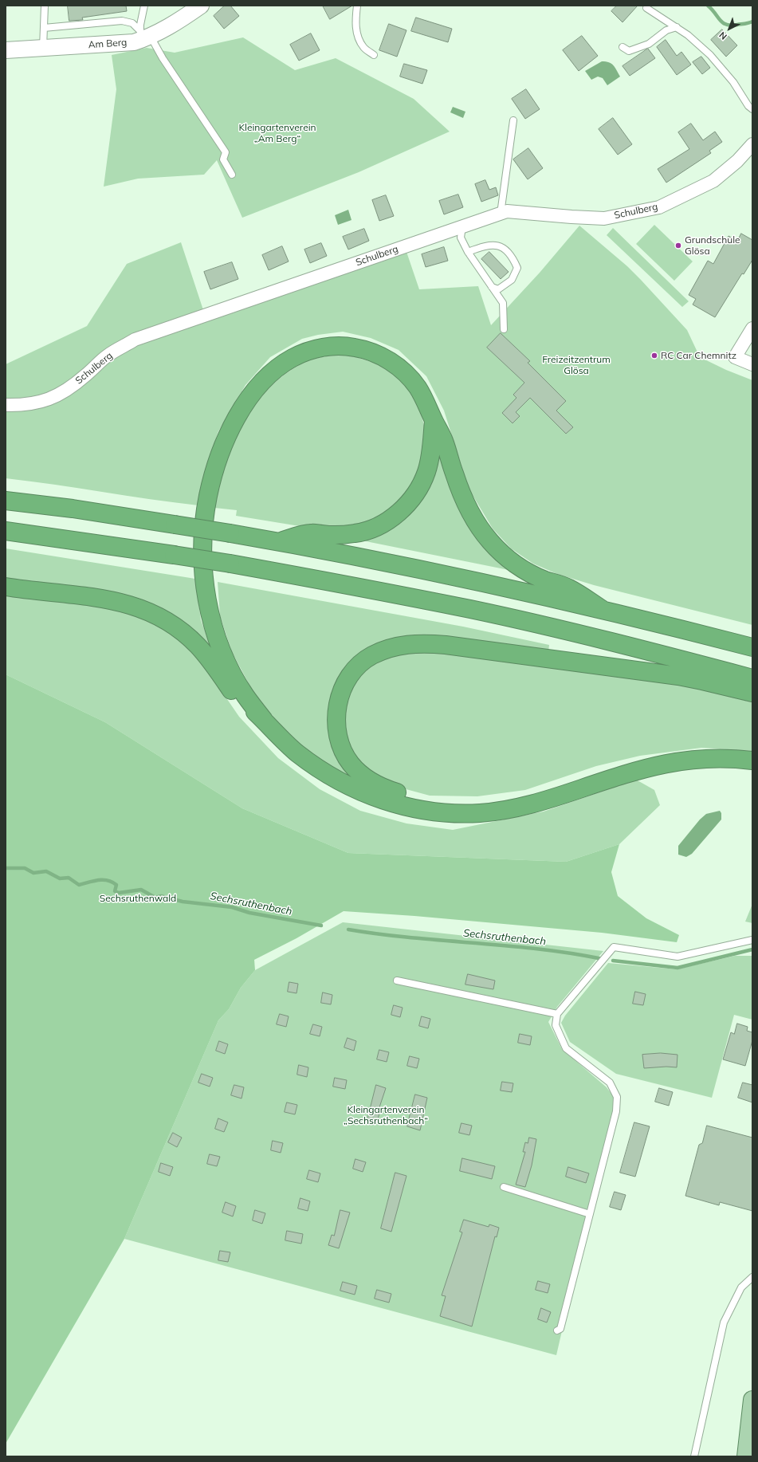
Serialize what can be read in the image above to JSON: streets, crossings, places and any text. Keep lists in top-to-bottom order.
{
  "streets": {
    "street": ["Am Berg", "Schulberg"]
  },
  "water": ["Sechsruthenbach"],
  "parks": [
    "Kleingartenverein „Am Berg“",
    "Freizeitzentrum Glösa",
    "Sechsruthenwald",
    "Kleingartenverein „Sechsruthenbach“"
  ],
  "places": ["Grundschule Glösa", "RC Car Chemnitz"],
  "north": "bottom left"
}
